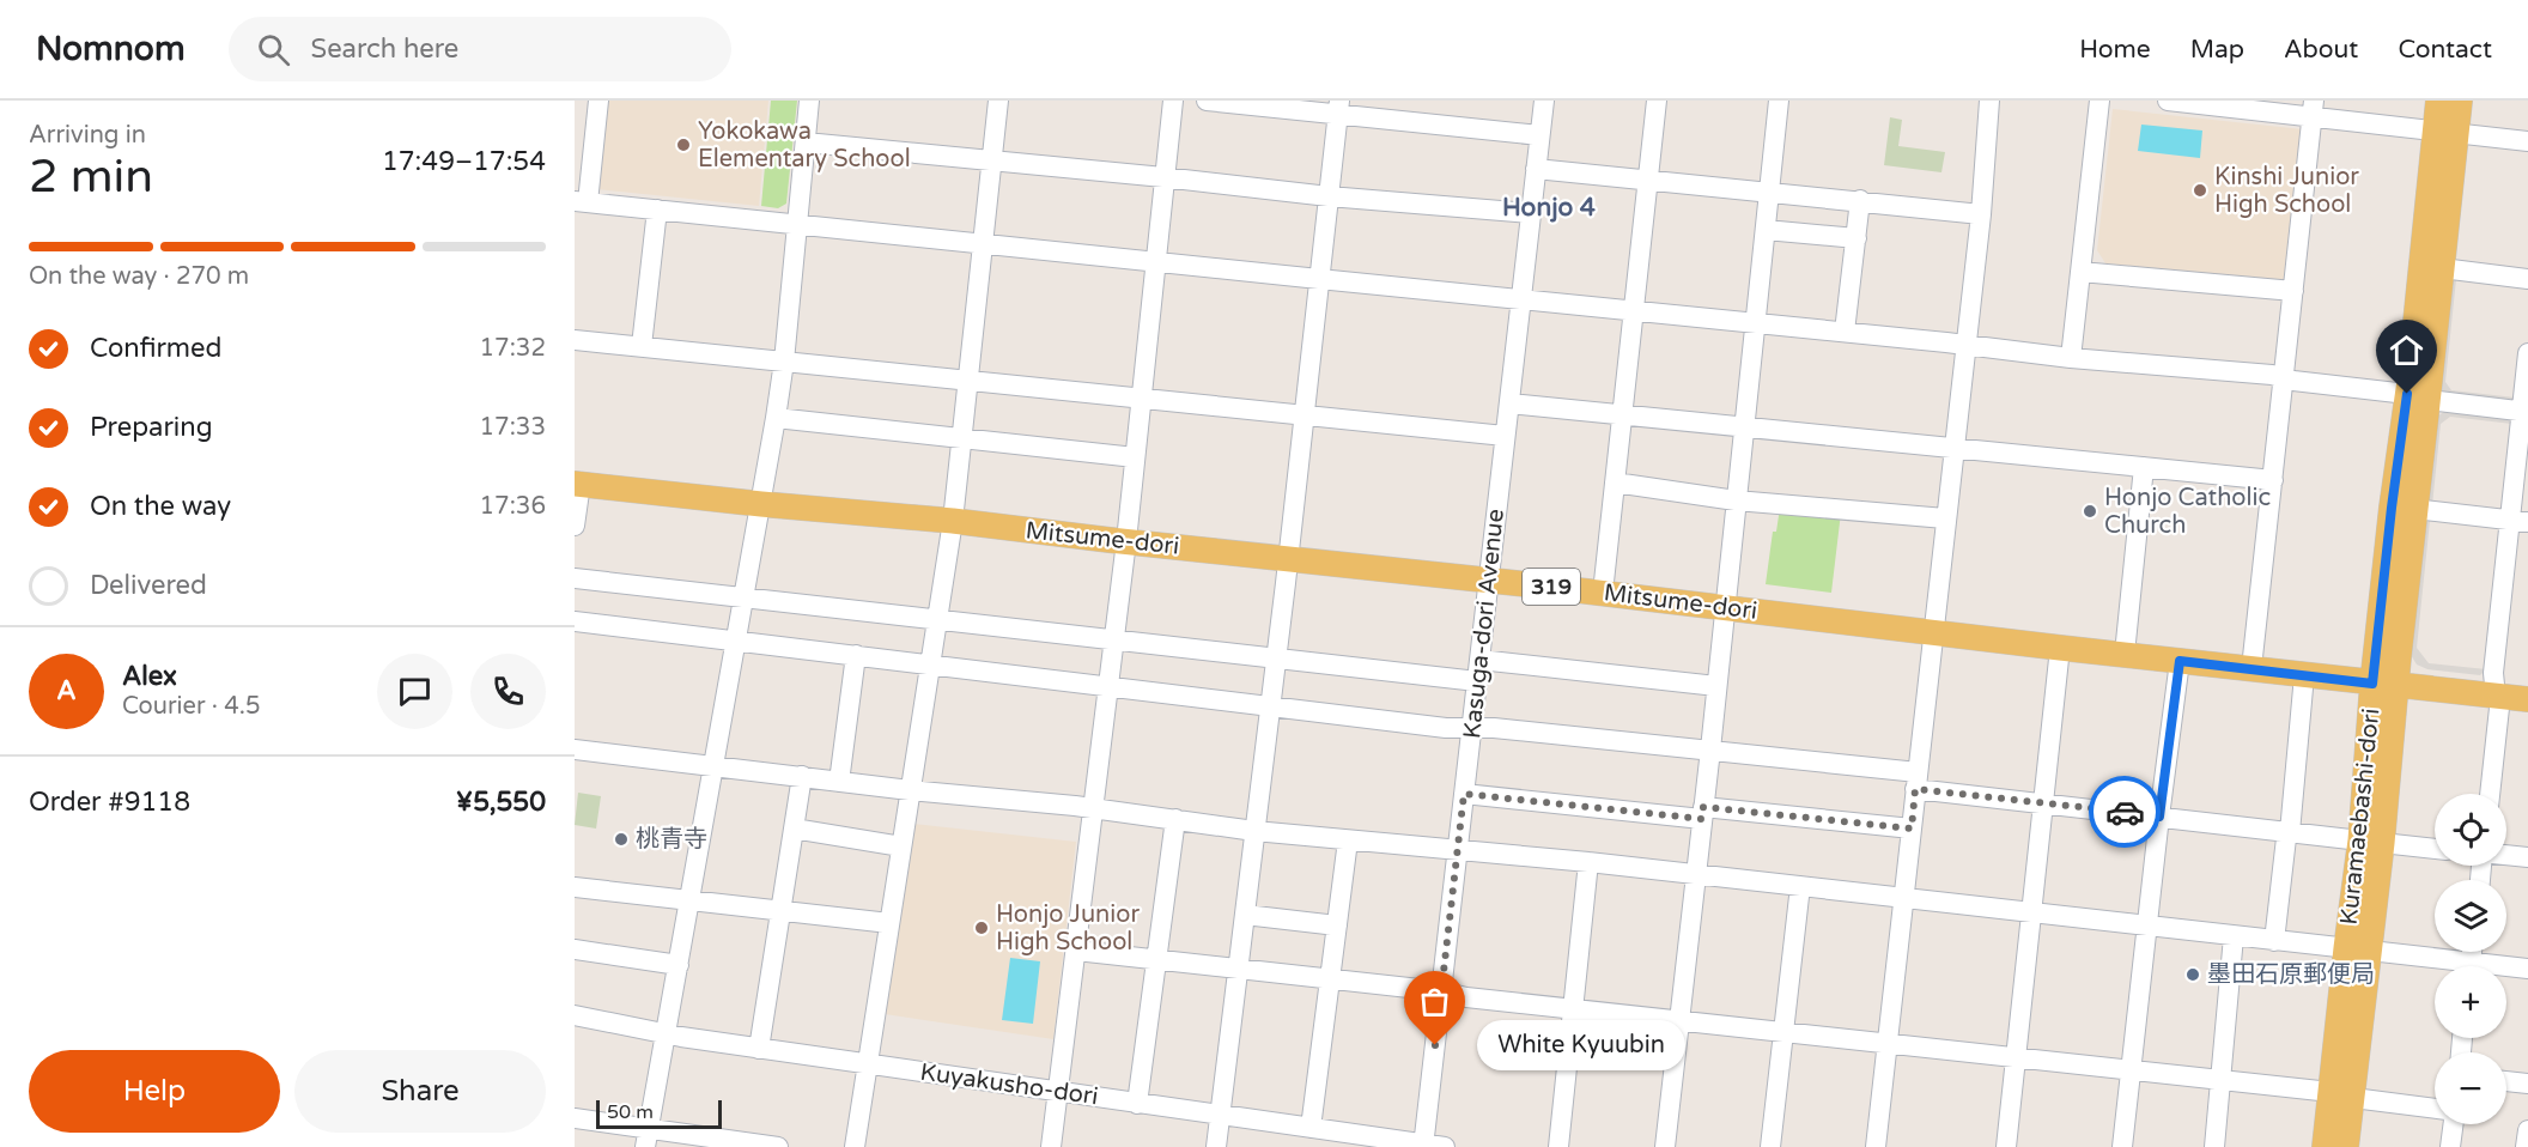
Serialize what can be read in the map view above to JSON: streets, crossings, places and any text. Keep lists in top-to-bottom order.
{
  "streets": {
    "main road": ["Mitsume-dori", "319", "Kuramaebashi-dori"],
    "street": ["Kasuga-dori Avenue", "Kuyakusho-dori"]
  },
  "crossings": [
    ["Mitsume-dori", "Kasuga-dori Avenue"],
    ["Mitsume-dori", "Kuramaebashi-dori"],
    ["Kasuga-dori Avenue", "Kuyakusho-dori"]
  ],
  "districts": ["Honjo 4"],
  "places": [
    "Yokokawa Elementary School",
    "Kinshi Junior High School",
    "Honjo Catholic Church",
    "桃青寺",
    "Honjo Junior High School",
    "墨田石原郵便局",
    "White Kyuubin"
  ],
  "scale_bar": "50 m",
  "page": {
    "header": "Nomnom",
    "search": "Search here",
    "nav": [
      "Home",
      "Map",
      "About",
      "Contact"
    ],
    "heading": ["2 min", "Arriving in", "17:49–17:54"],
    "panel": [
      "Alex",
      "Courier · 4.5",
      "Order #9118",
      "¥5,550"
    ],
    "bar": "On the way · 270 m",
    "list": [
      ["Confirmed", "17:32"],
      ["Preparing", "17:33"],
      ["On the way", "17:36"],
      "Delivered"
    ],
    "round": "A",
    "map_buttons": ["+", "−"],
    "bubble": "White Kyuubin",
    "buttons": ["Help", "Share"],
    "scale": "50 m"
  }
}
